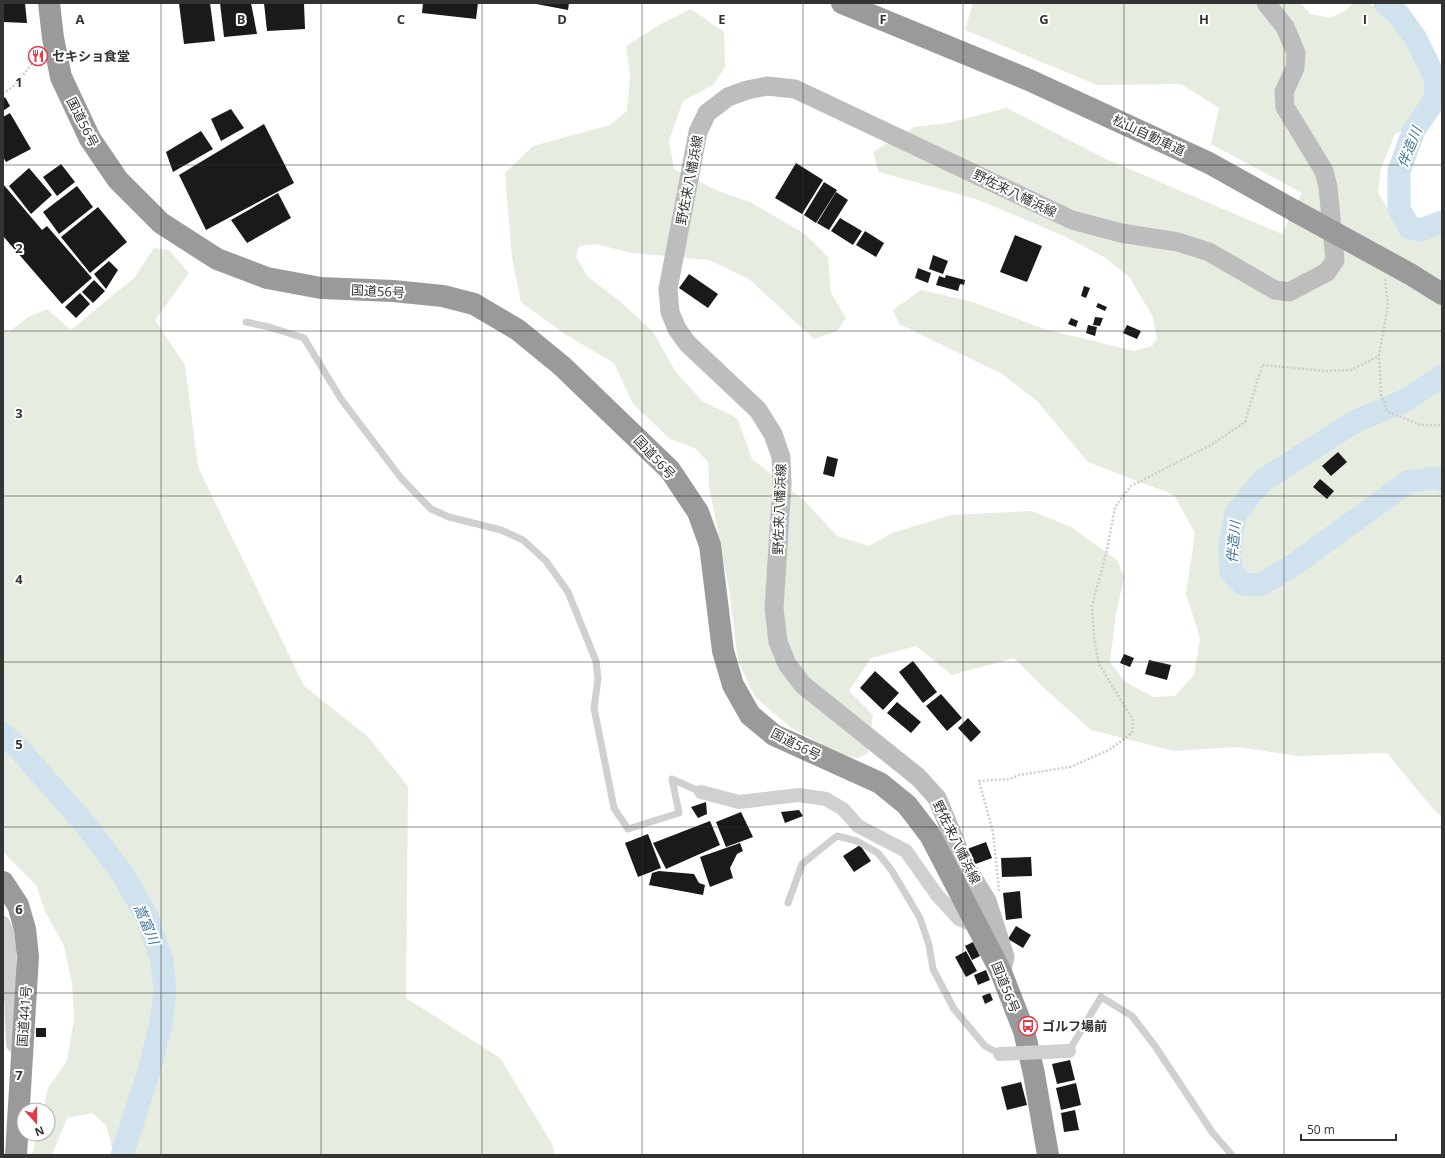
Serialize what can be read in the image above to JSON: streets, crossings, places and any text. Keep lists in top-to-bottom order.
{
  "streets": {
    "highway": ["国道56号", "松山自動車道", "国道441号"],
    "main road": ["野佐来八幡浜線"]
  },
  "crossings": [
    ["国道56号", "野佐来八幡浜線"]
  ],
  "water": ["伴造川", "嵩富川"],
  "places": {
    "restaurant": ["セキショ食堂"],
    "bus stop": ["ゴルフ場前"]
  },
  "scale_bar": "50 m",
  "north": "bottom",
  "grid": {
    "columns": [
      "A",
      "B",
      "C",
      "D",
      "E",
      "F",
      "G",
      "H",
      "I"
    ],
    "rows": [
      "1",
      "2",
      "3",
      "4",
      "5",
      "6",
      "7"
    ]
  }
}
